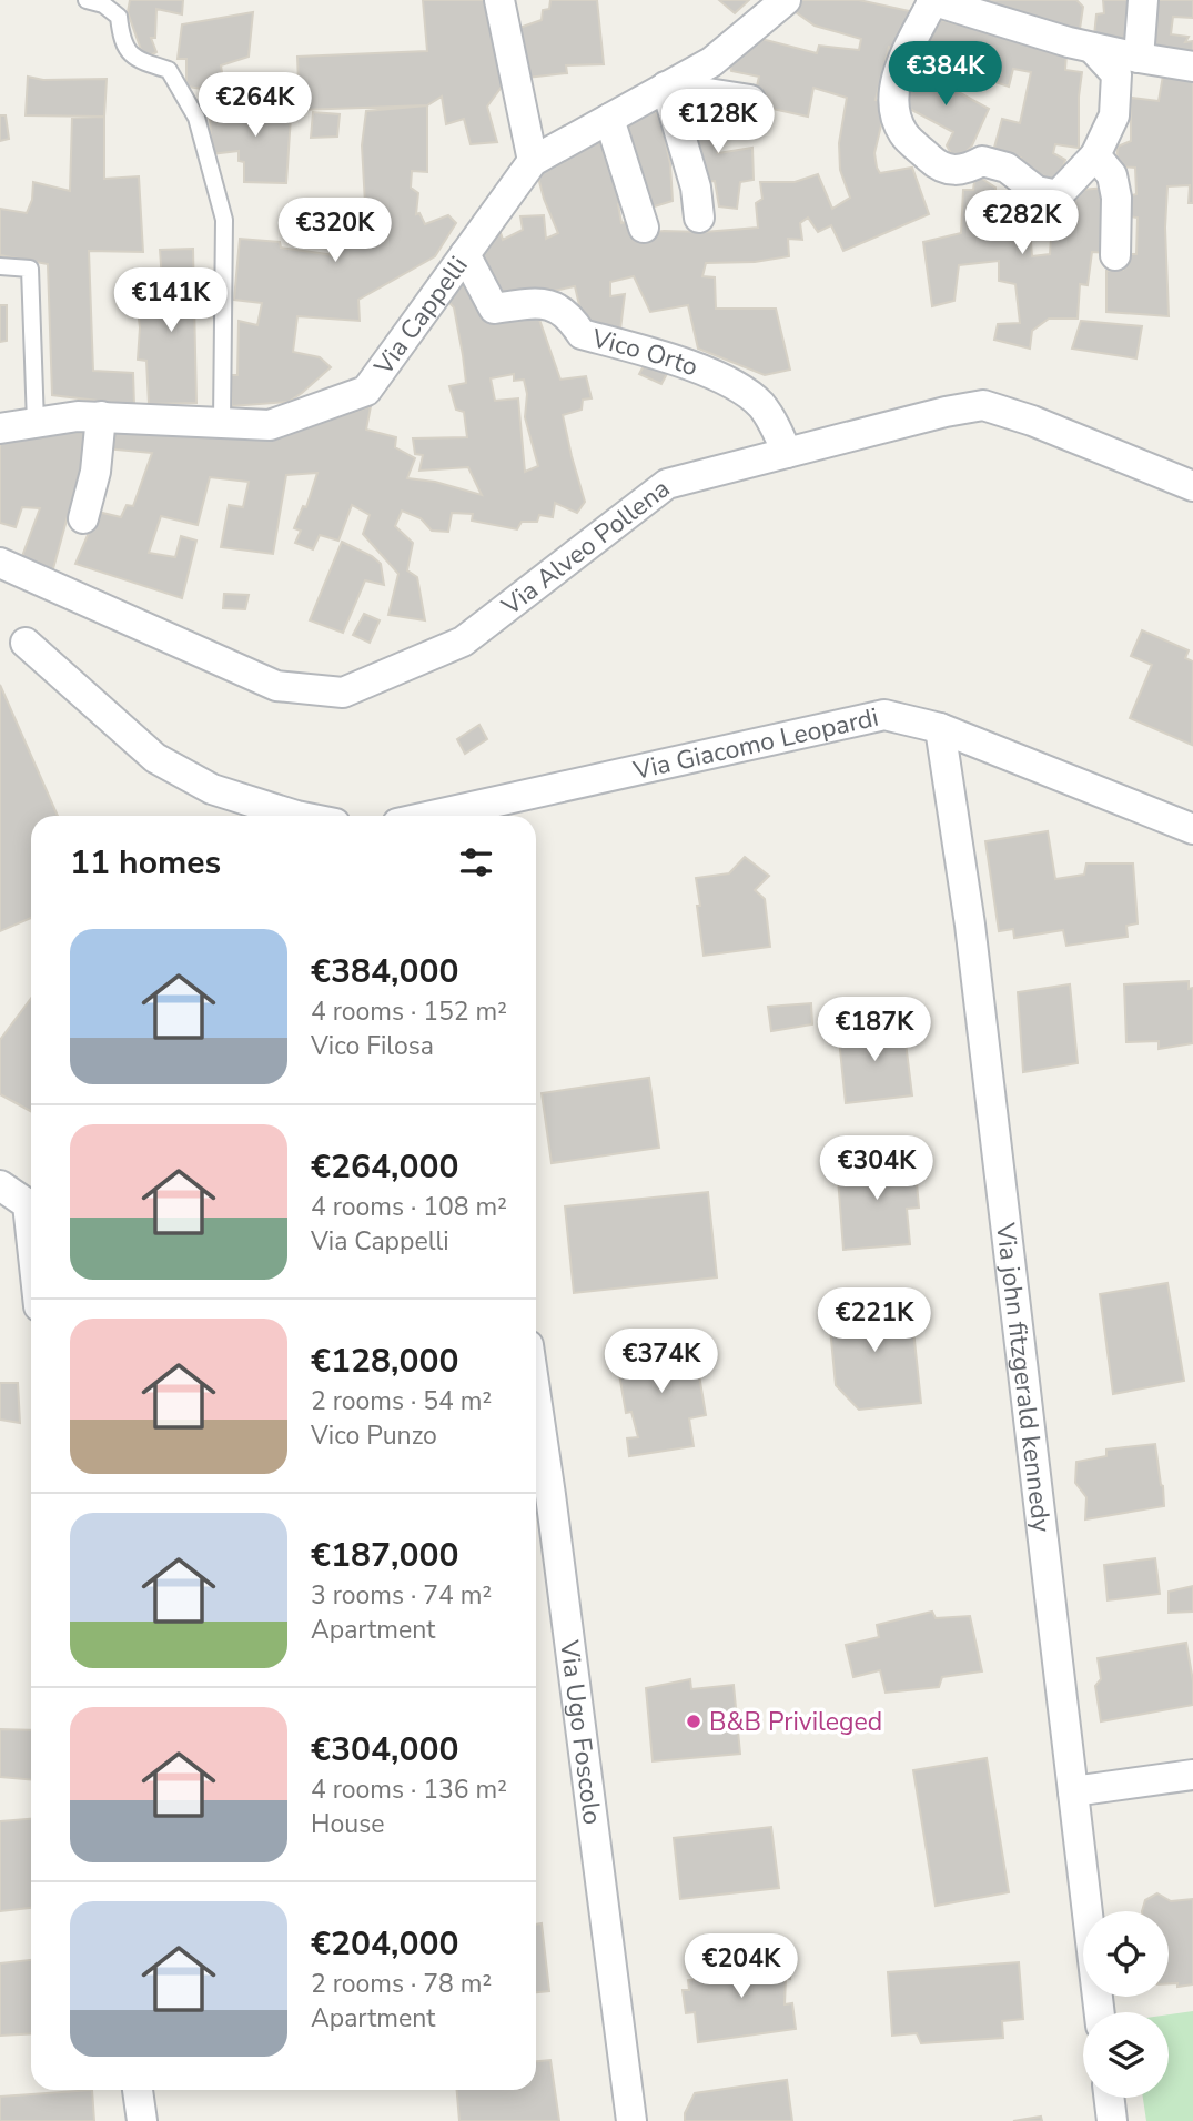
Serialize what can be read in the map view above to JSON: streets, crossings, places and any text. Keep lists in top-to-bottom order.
{
  "streets": {
    "street": [
      "Via Cappelli",
      "Vico Orto",
      "Via Alveo Pollena",
      "Via Giacomo Leopardi",
      "Via john fitzgerald kennedy",
      "Via Ugo Foscolo"
    ]
  },
  "crossings": [
    ["Via Cappelli", "Vico Orto"],
    ["Vico Orto", "Via Alveo Pollena"],
    ["Via Giacomo Leopardi", "Via john fitzgerald kennedy"]
  ],
  "places": ["B&B Privileged"],
  "page": {
    "price": [
      "€384K",
      "€264K",
      "€128K",
      "€282K",
      "€320K",
      "€141K",
      "€187K",
      "€304K",
      "€221K",
      "€374K",
      "€204K"
    ],
    "heading": "11 homes",
    "list": [
      {
        "name": "€384,000",
        "note": "4 rooms · 152 m² · Vico Filosa"
      },
      {
        "name": "€264,000",
        "note": "4 rooms · 108 m² · Via Cappelli"
      },
      {
        "name": "€128,000",
        "note": "2 rooms · 54 m² · Vico Punzo"
      },
      {
        "name": "€187,000",
        "note": "3 rooms · 74 m² · Apartment"
      },
      {
        "name": "€304,000",
        "note": "4 rooms · 136 m² · House"
      },
      {
        "name": "€204,000",
        "note": "2 rooms · 78 m² · Apartment"
      }
    ]
  }
}
